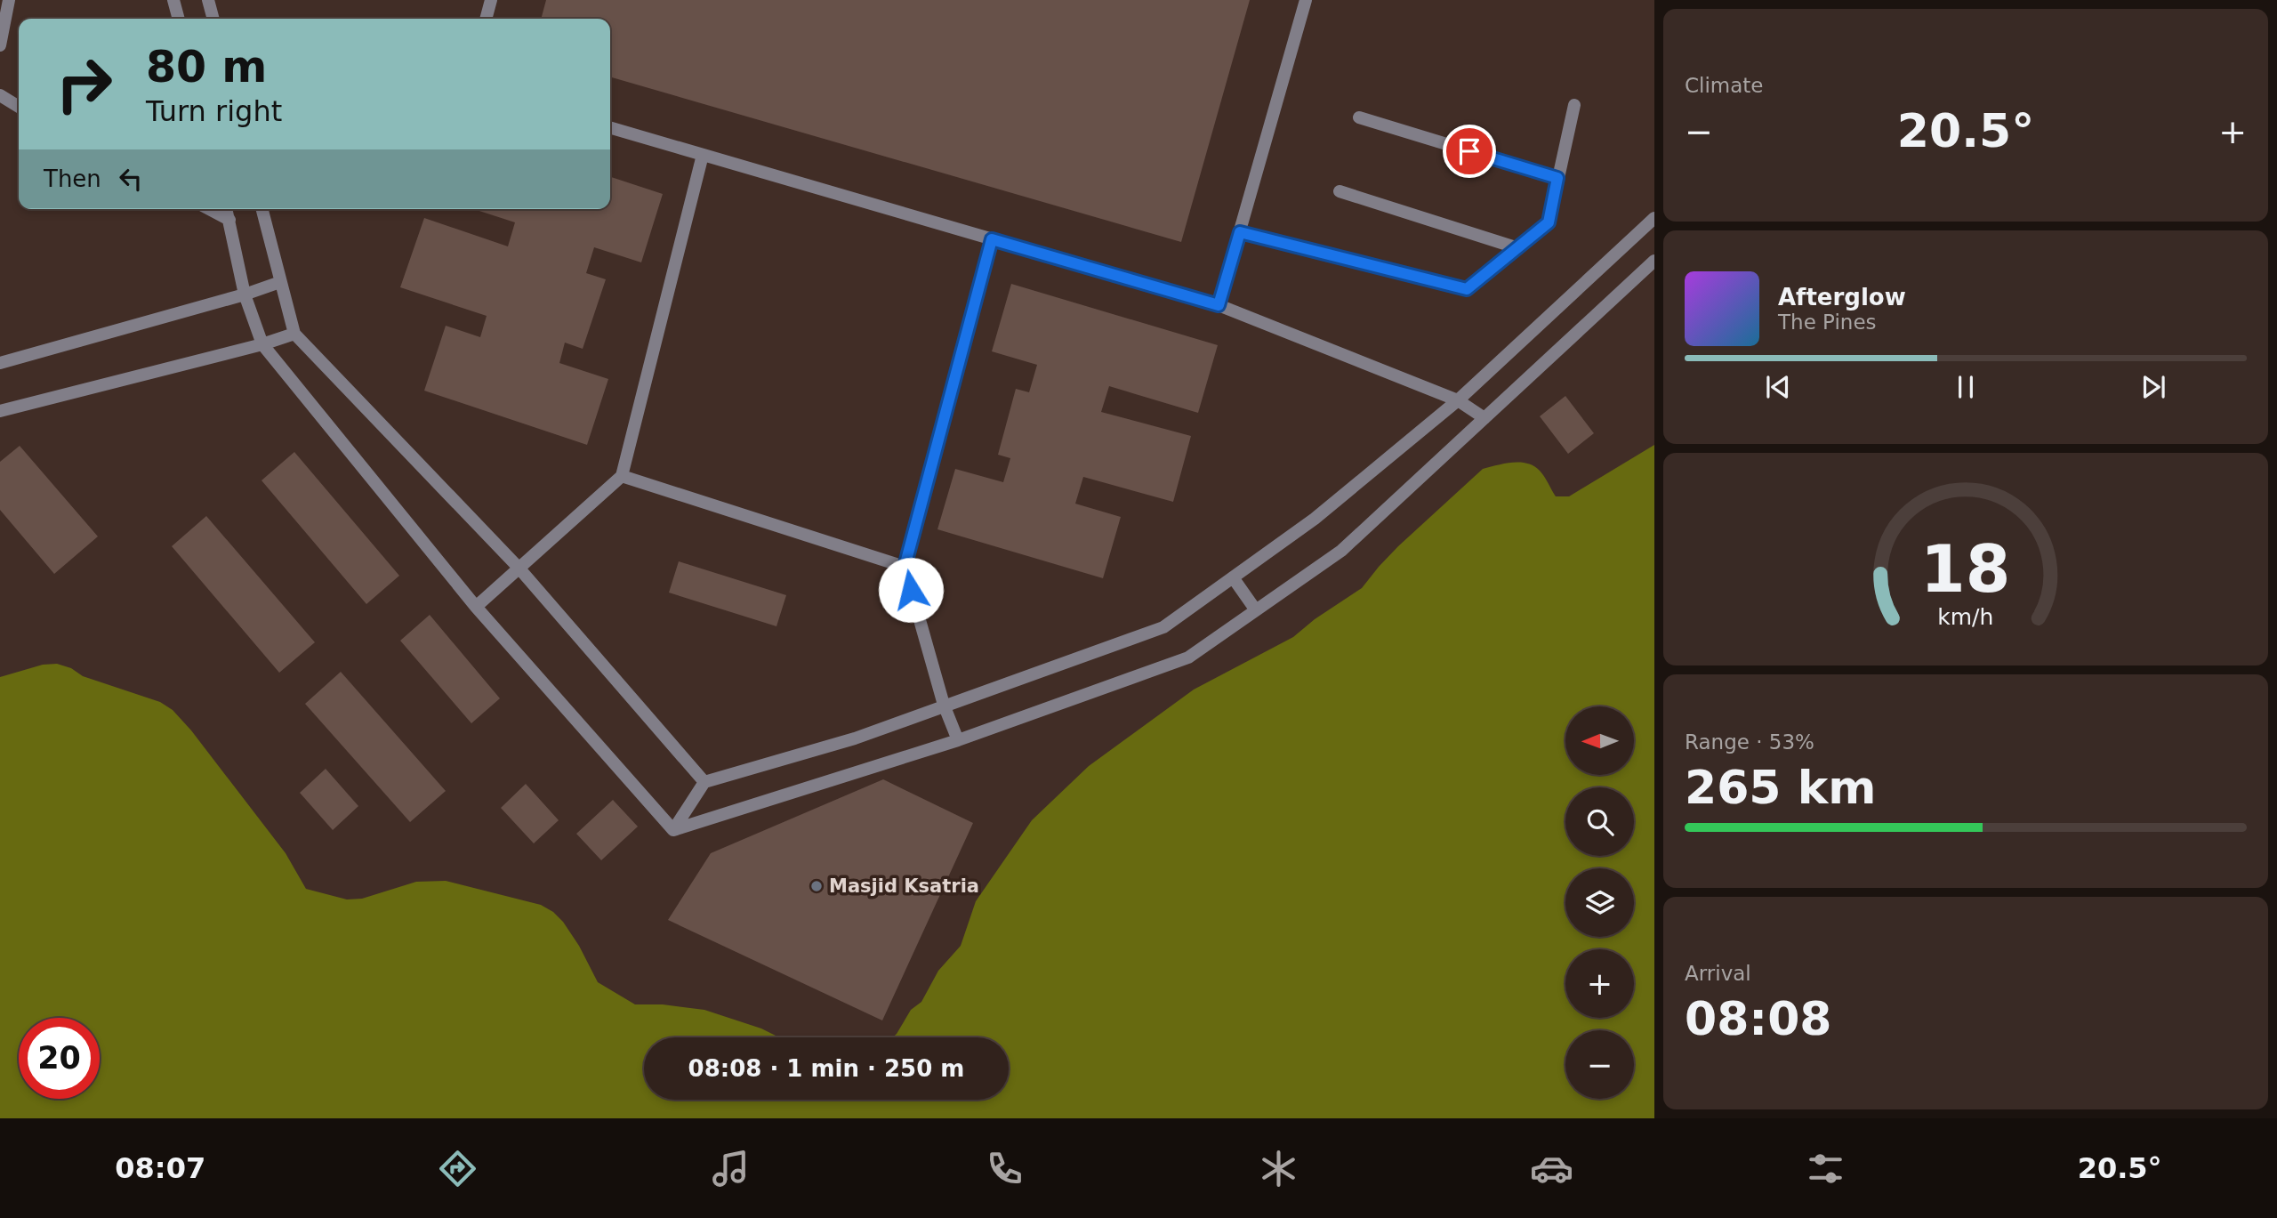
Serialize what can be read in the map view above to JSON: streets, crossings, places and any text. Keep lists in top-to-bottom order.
{
  "places": ["Masjid Ksatria"],
  "north": "left",
  "page": {
    "tile": [
      "Climate",
      ["Range · 53%", "265 km"],
      ["Arrival", "08:08"]
    ],
    "turn": ["80 m", "Turn right"],
    "heat": ["−", "20.5°", "+"],
    "then": "Then",
    "song": ["Afterglow", "The Pines"],
    "map_buttons": ["+", "−"],
    "limit": "20",
    "trip": "08:08 · 1 min · 250 m",
    "tabs": ["08:07", "20.5°"],
    "gauge": ["18", "km/h"]
  }
}
